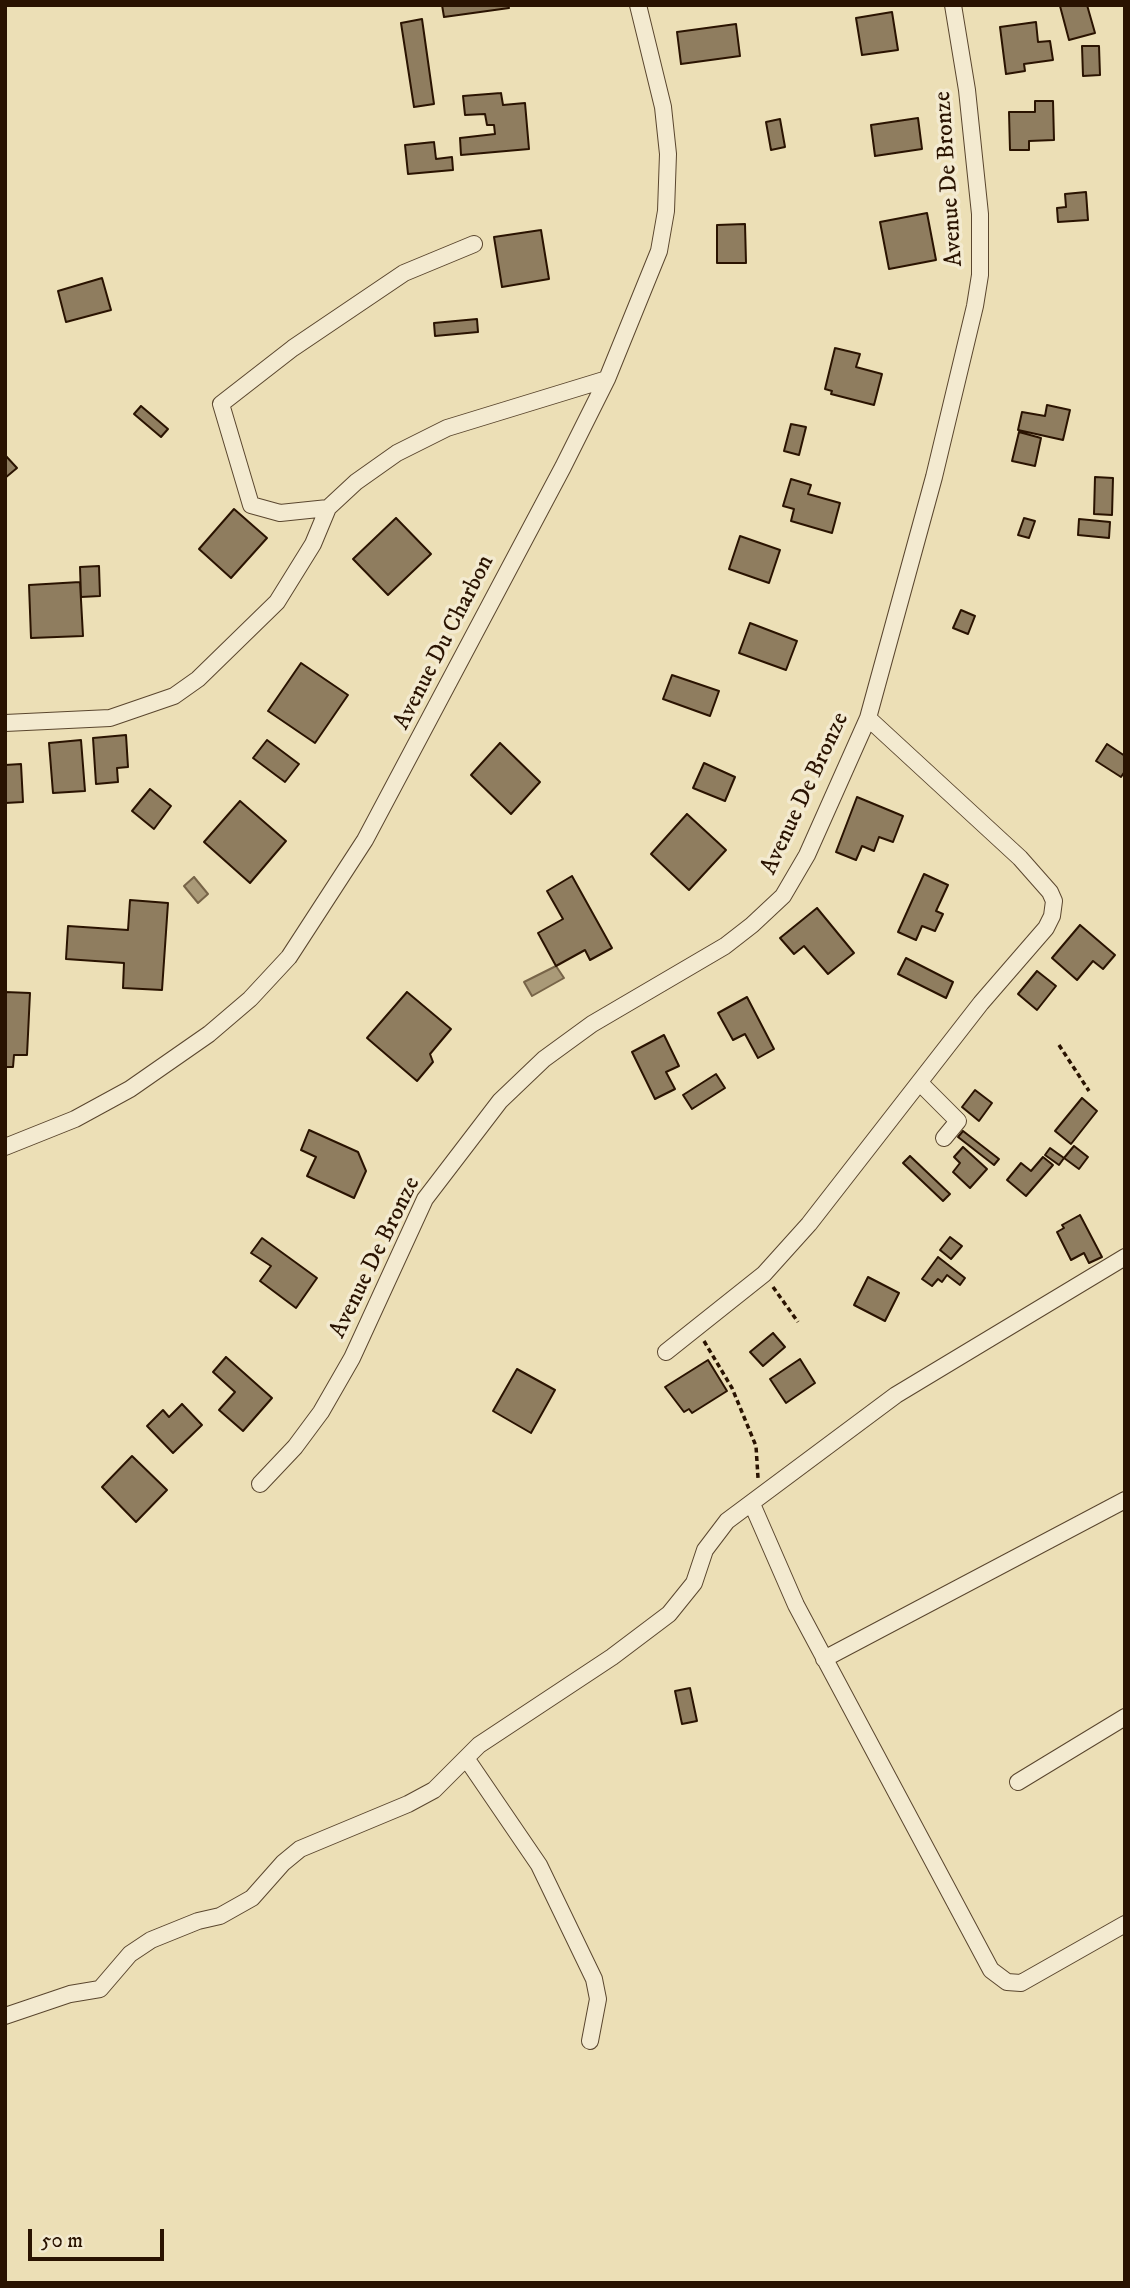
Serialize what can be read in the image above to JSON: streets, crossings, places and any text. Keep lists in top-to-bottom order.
{
  "streets": {
    "street": ["Avenue De Bronze", "Avenue Du Charbon"]
  },
  "scale_bar": "50 m"
}
